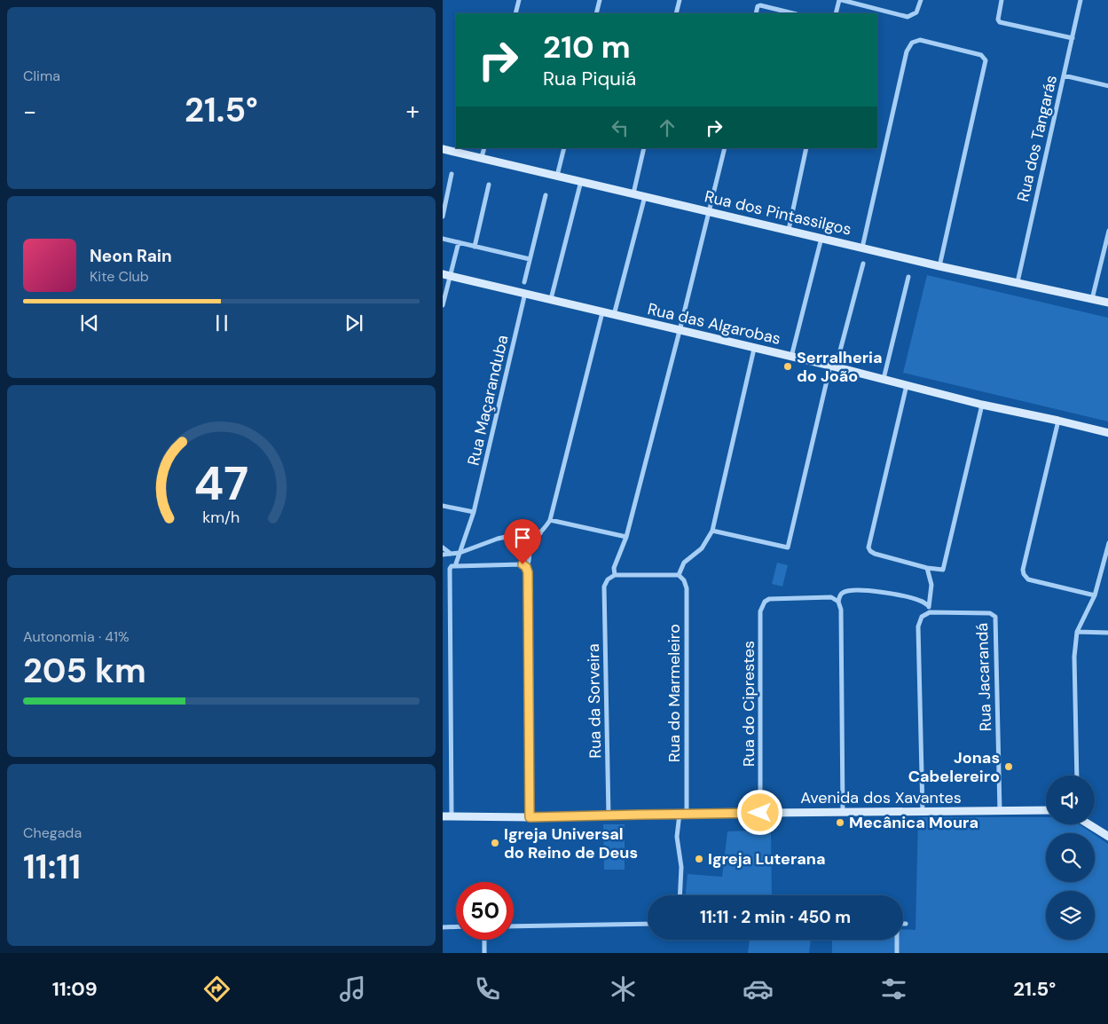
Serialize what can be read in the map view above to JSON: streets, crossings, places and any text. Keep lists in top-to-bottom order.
{
  "streets": {
    "street": [
      "Rua dos Tangarás",
      "Rua dos Pintassilgos",
      "Rua das Algarobas",
      "Rua Maçaranduba",
      "Rua Jacarandá",
      "Rua do Marmeleiro",
      "Rua da Sorveira",
      "Rua do Ciprestes",
      "Avenida dos Xavantes"
    ]
  },
  "crossings": [
    ["Rua dos Tangarás", "Rua dos Pintassilgos"],
    ["Rua das Algarobas", "Rua Maçaranduba"],
    ["Rua Jacarandá", "Avenida dos Xavantes"],
    ["Rua do Marmeleiro", "Avenida dos Xavantes"],
    ["Rua da Sorveira", "Avenida dos Xavantes"],
    ["Rua do Ciprestes", "Avenida dos Xavantes"]
  ],
  "places": [
    "Serralheria do João",
    "Jonas Cabelereiro",
    "Mecânica Moura",
    "Igreja Universal do Reino de Deus",
    "Igreja Luterana"
  ],
  "page": {
    "tile": [
      "Clima",
      ["Autonomia · 41%", "205 km"],
      ["Chegada", "11:11"]
    ],
    "turn": ["210 m", "Rua Piquiá"],
    "heat": ["−", "21.5°", "+"],
    "song": ["Neon Rain", "Kite Club"],
    "limit": "50",
    "trip": "11:11 · 2 min · 450 m",
    "tabs": ["11:09", "21.5°"],
    "gauge": ["47", "km/h"]
  }
}
